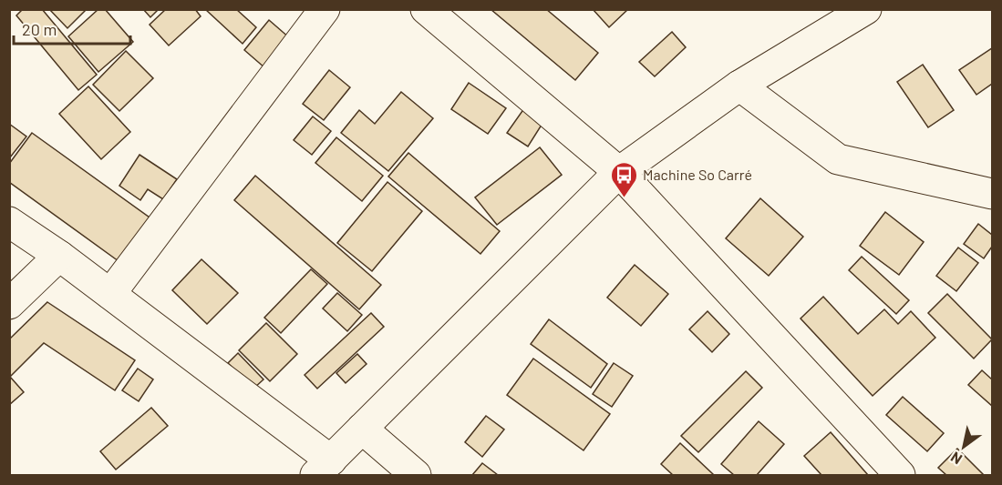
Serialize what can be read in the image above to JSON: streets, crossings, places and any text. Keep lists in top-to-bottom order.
{
  "places": {
    "bus stop": ["Machine So Carré"]
  },
  "scale_bar": "20 m",
  "north": "bottom left"
}
